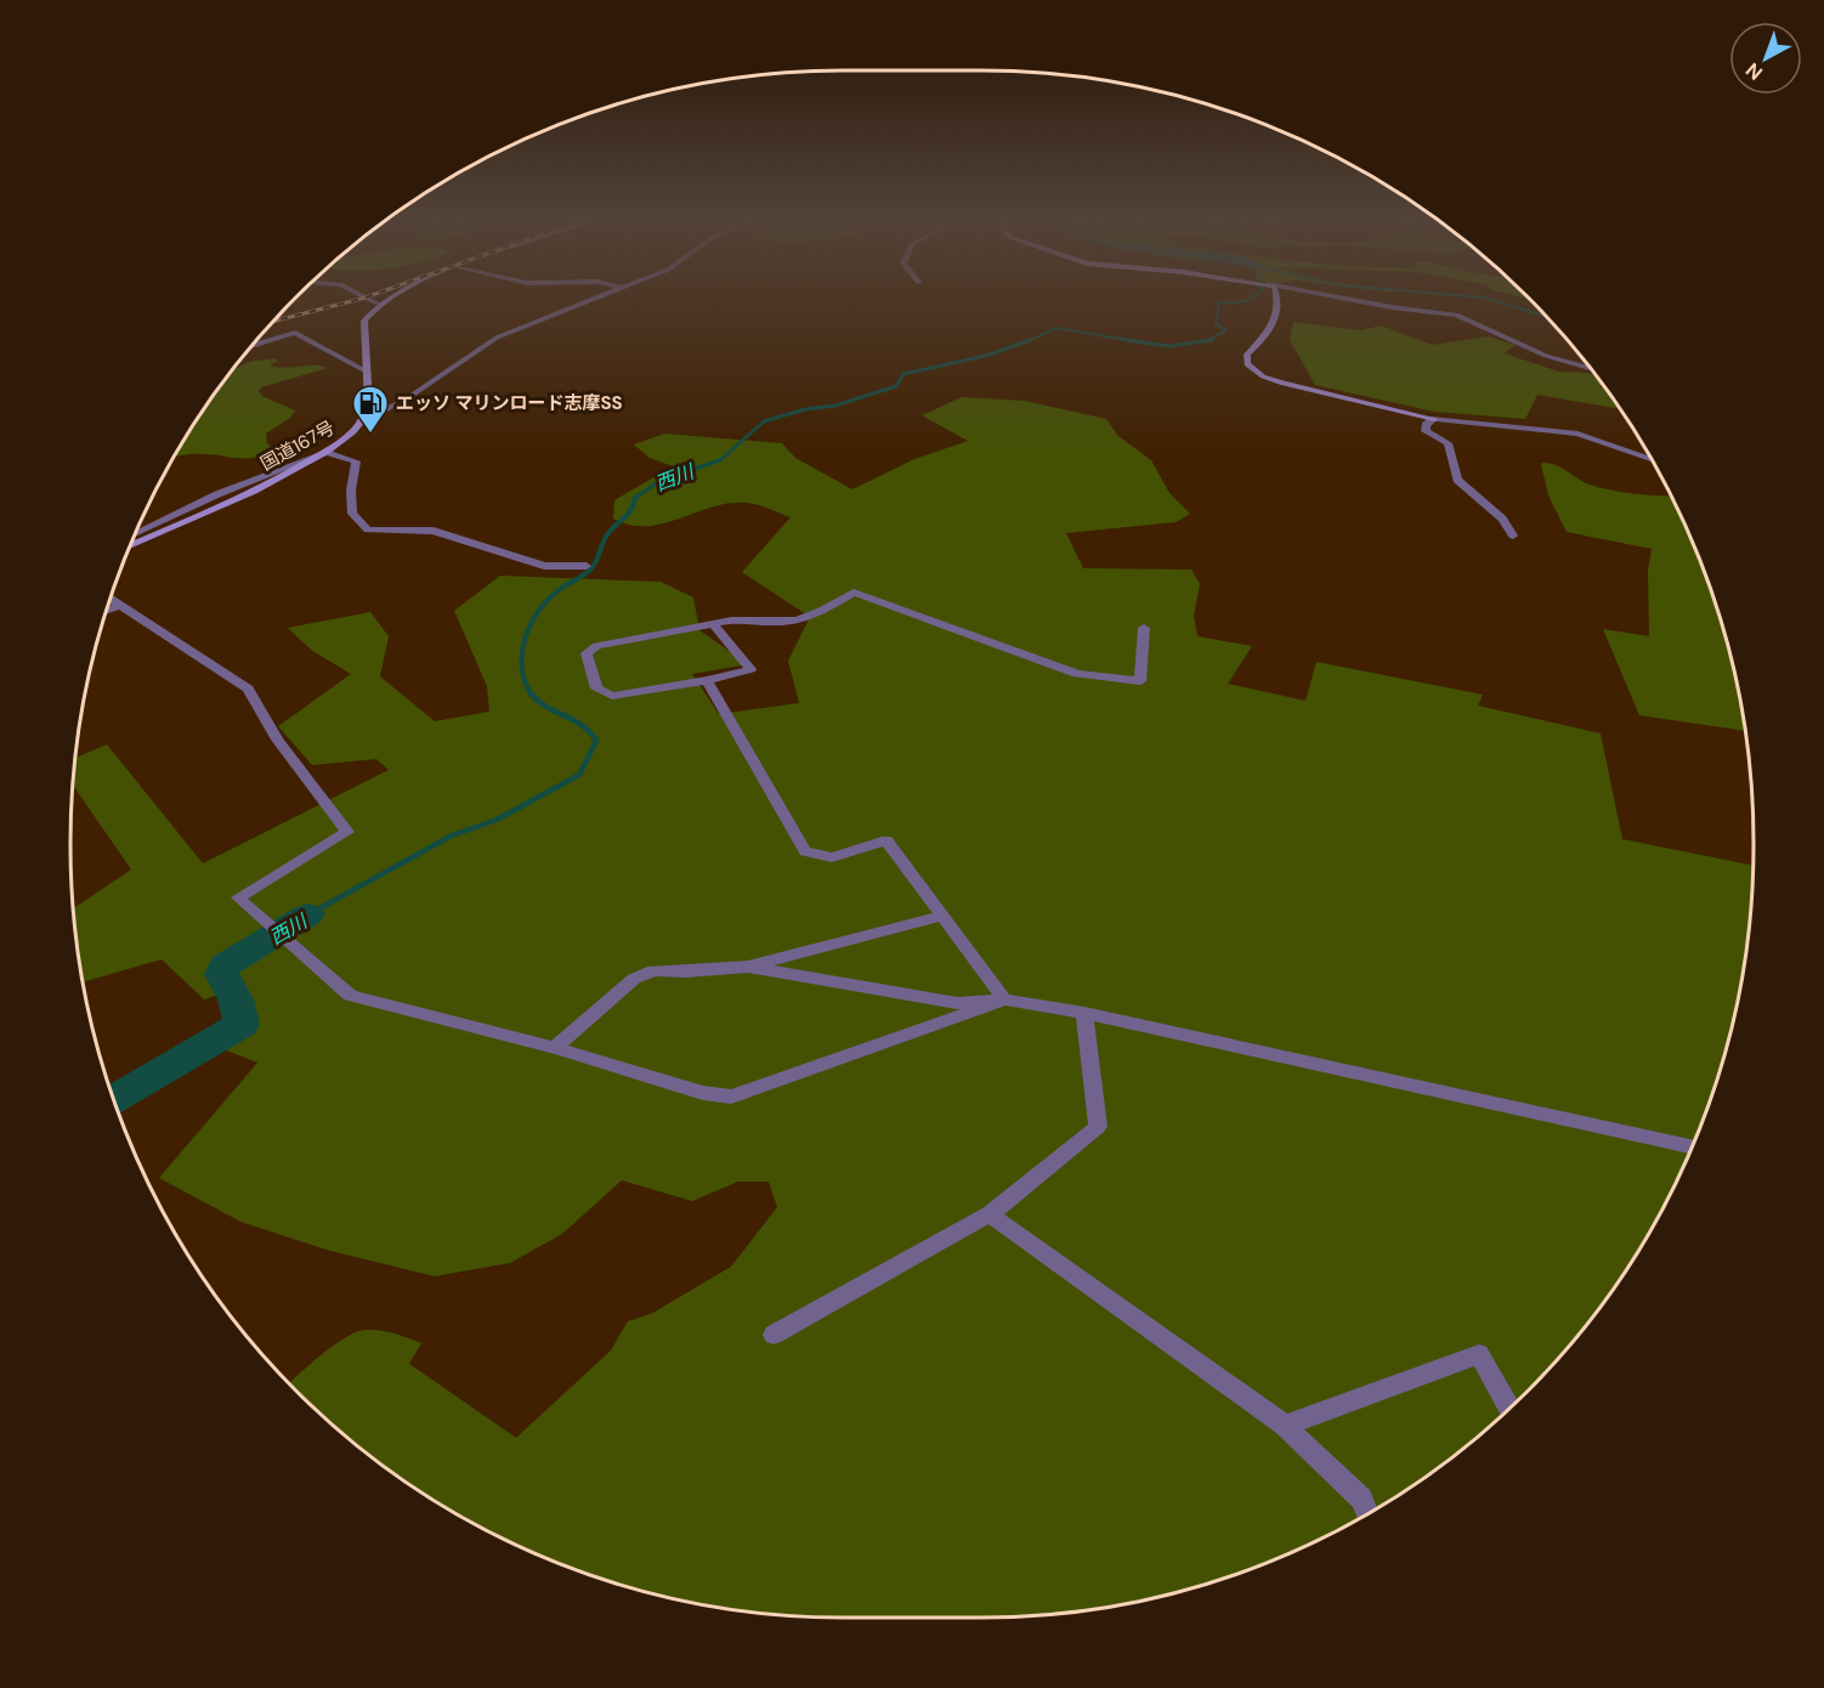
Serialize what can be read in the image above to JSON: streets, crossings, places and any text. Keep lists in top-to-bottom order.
{
  "streets": {
    "street": ["国道167号"]
  },
  "water": ["西川"],
  "places": {
    "fuel station": ["エッソ マリンロード志摩SS"]
  },
  "north": "bottom left"
}
